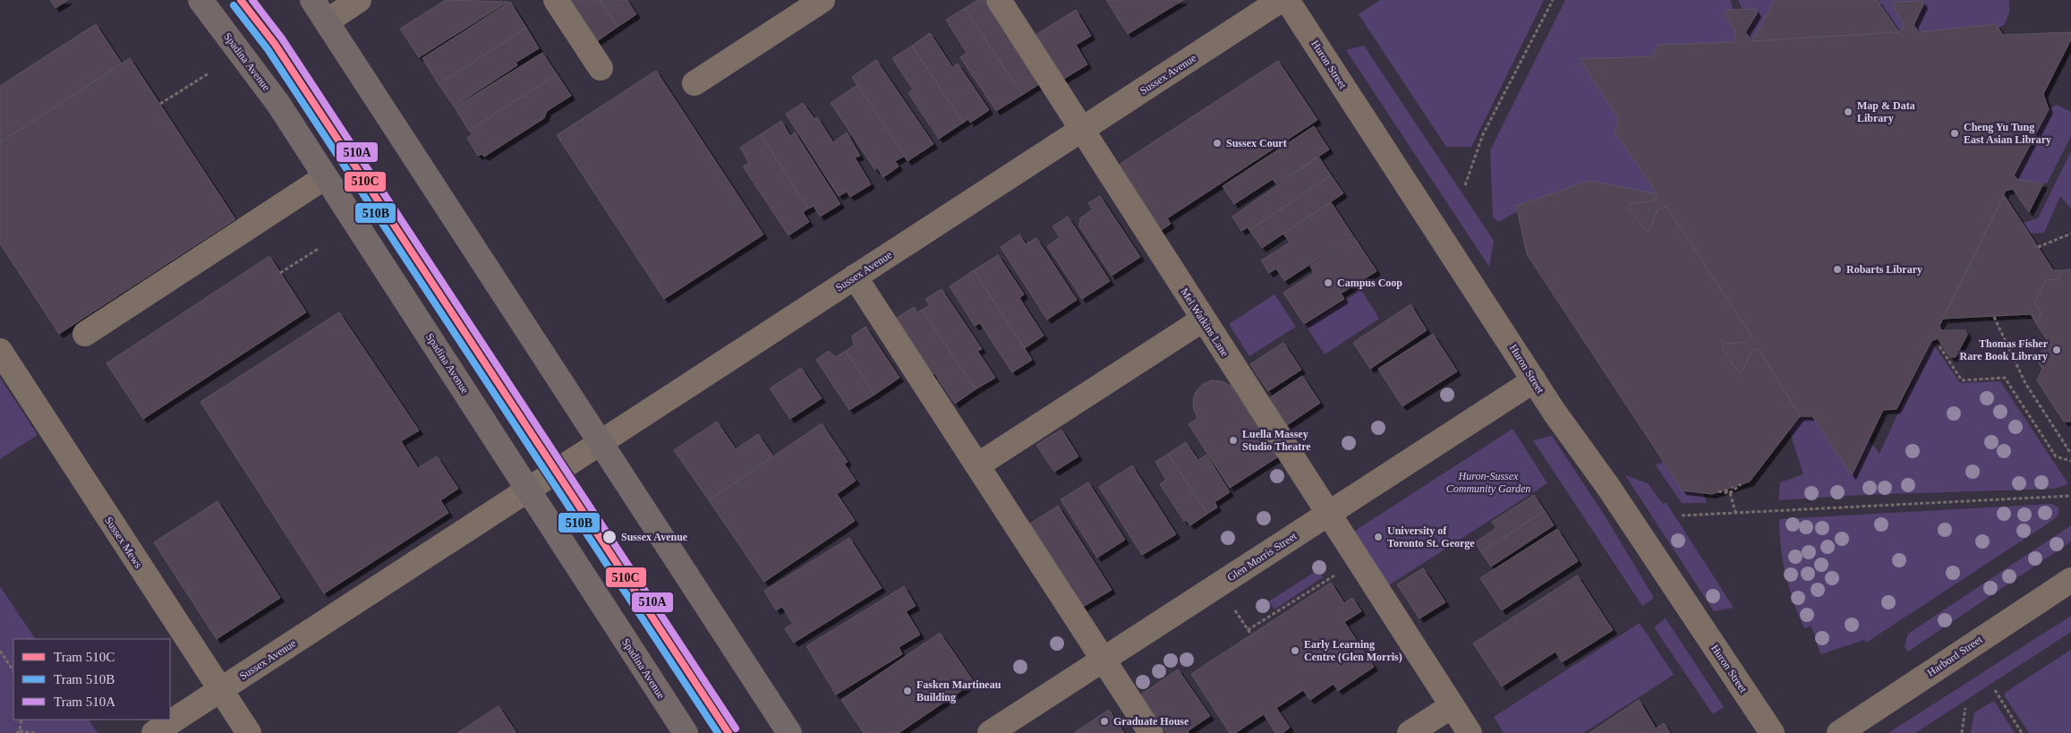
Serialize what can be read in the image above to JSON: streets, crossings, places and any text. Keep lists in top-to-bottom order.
{
  "streets": {
    "main road": ["Spadina Avenue"],
    "street": [
      "Huron Street",
      "Sussex Avenue",
      "Mel Watkins Lane",
      "Sussex Mews",
      "Glen Morris Street",
      "Harbord Street"
    ]
  },
  "crossings": [
    ["Spadina Avenue", "Sussex Avenue"],
    ["Huron Street", "Glen Morris Street"],
    ["Sussex Avenue", "Mel Watkins Lane"],
    ["Sussex Avenue", "Sussex Mews"],
    ["Mel Watkins Lane", "Glen Morris Street"]
  ],
  "parks": ["Huron-Sussex Community Garden"],
  "places": [
    "Map & Data Library",
    "Cheng Yu Tung East Asian Library",
    "Sussex Court",
    "Robarts Library",
    "Campus Coop",
    "Thomas Fisher Rare Book Library",
    "Luella Massey Studio Theatre",
    "Sussex Avenue",
    "University of Toronto St. George",
    "Early Learning Centre (Glen Morris)",
    "Fasken Martineau Building",
    "Graduate House"
  ],
  "lines": ["tram line 510C", "tram line 510A", "tram line 510B"],
  "legend": ["Tram 510C", "Tram 510B", "Tram 510A"]
}
